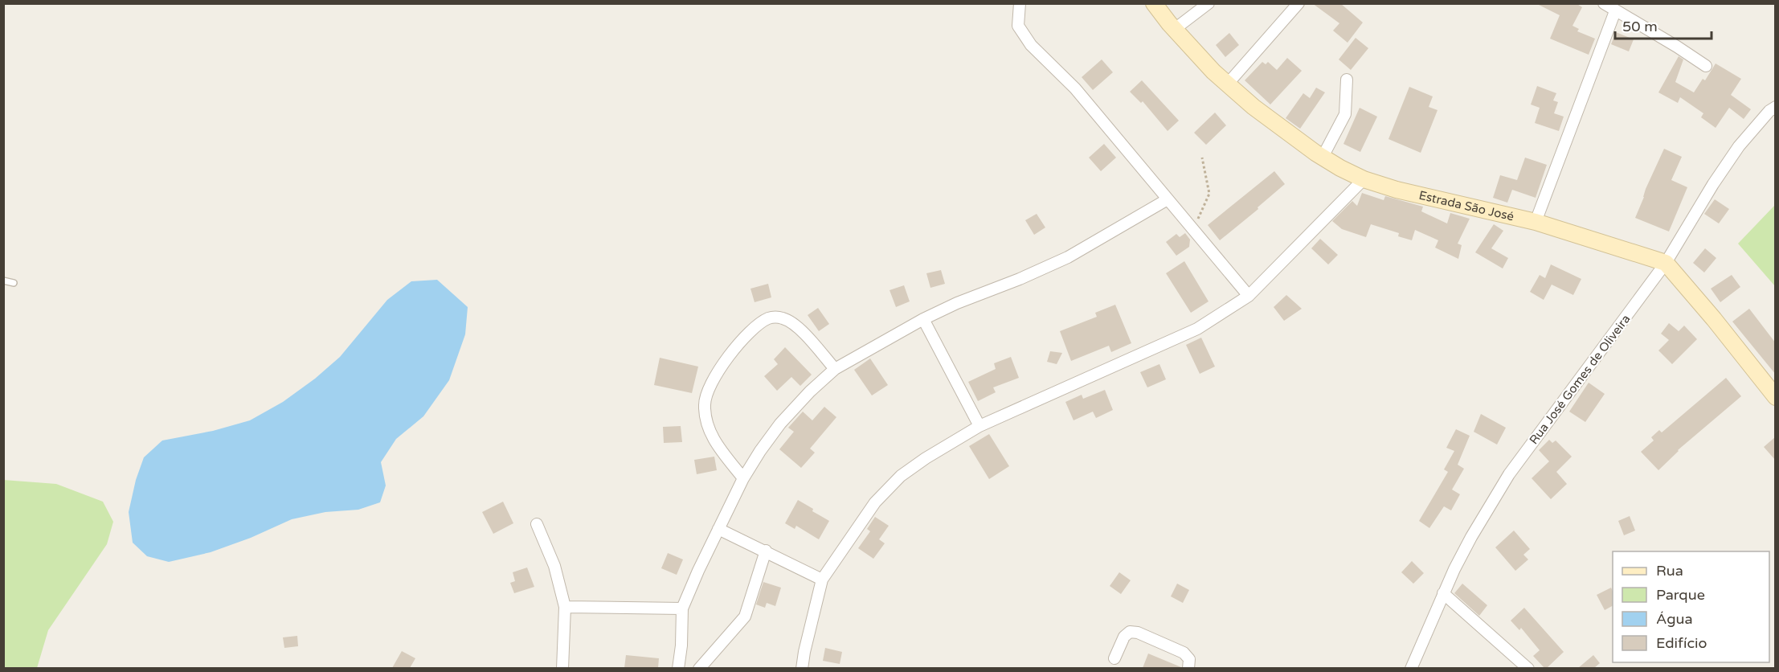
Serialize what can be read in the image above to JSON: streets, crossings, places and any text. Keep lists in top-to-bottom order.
{
  "streets": {
    "street": ["Estrada São José", "Rua José Gomes de Oliveira"]
  },
  "crossings": [
    ["Estrada São José", "Rua José Gomes de Oliveira"]
  ],
  "legend": [
    "Rua",
    "Parque",
    "Água",
    "Edifício"
  ],
  "scale_bar": "50 m"
}
